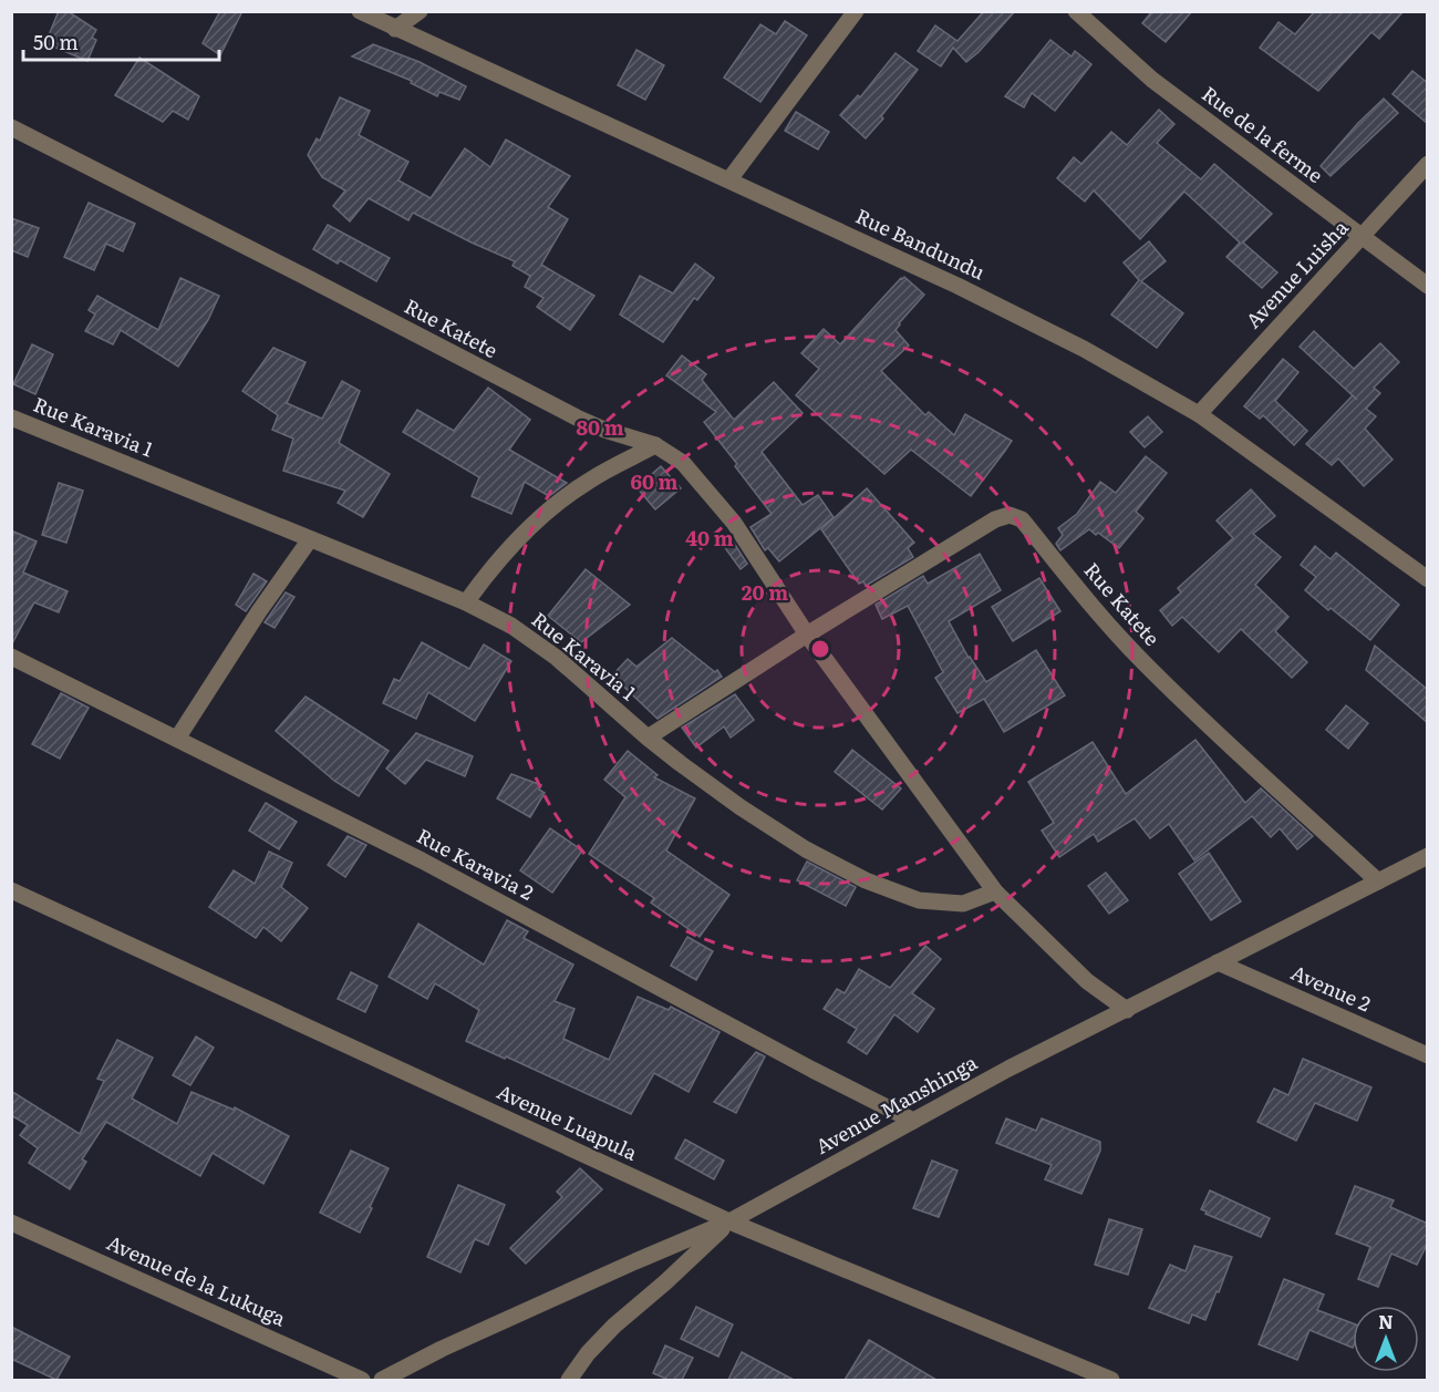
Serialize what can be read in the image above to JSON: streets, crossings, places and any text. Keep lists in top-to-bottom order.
{
  "streets": {
    "street": [
      "Rue de la ferme",
      "Rue Bandundu",
      "Avenue Luisha",
      "Rue Katete",
      "Rue Karavia 1",
      "Rue Karavia 2",
      "Avenue 2",
      "Avenue Manshinga",
      "Avenue Luapula",
      "Avenue de la Lukuga"
    ]
  },
  "crossings": [
    ["Rue de la ferme", "Avenue Luisha"],
    ["Rue Bandundu", "Avenue Luisha"],
    ["Rue Katete", "Rue Karavia 1"],
    ["Rue Katete", "Avenue Manshinga"],
    ["Rue Karavia 2", "Avenue Manshinga"],
    ["Avenue 2", "Avenue Manshinga"],
    ["Avenue Manshinga", "Avenue Luapula"]
  ],
  "scale_bar": "50 m",
  "north": "top",
  "rings": [
    "80 m",
    "60 m",
    "40 m",
    "20 m"
  ]
}
